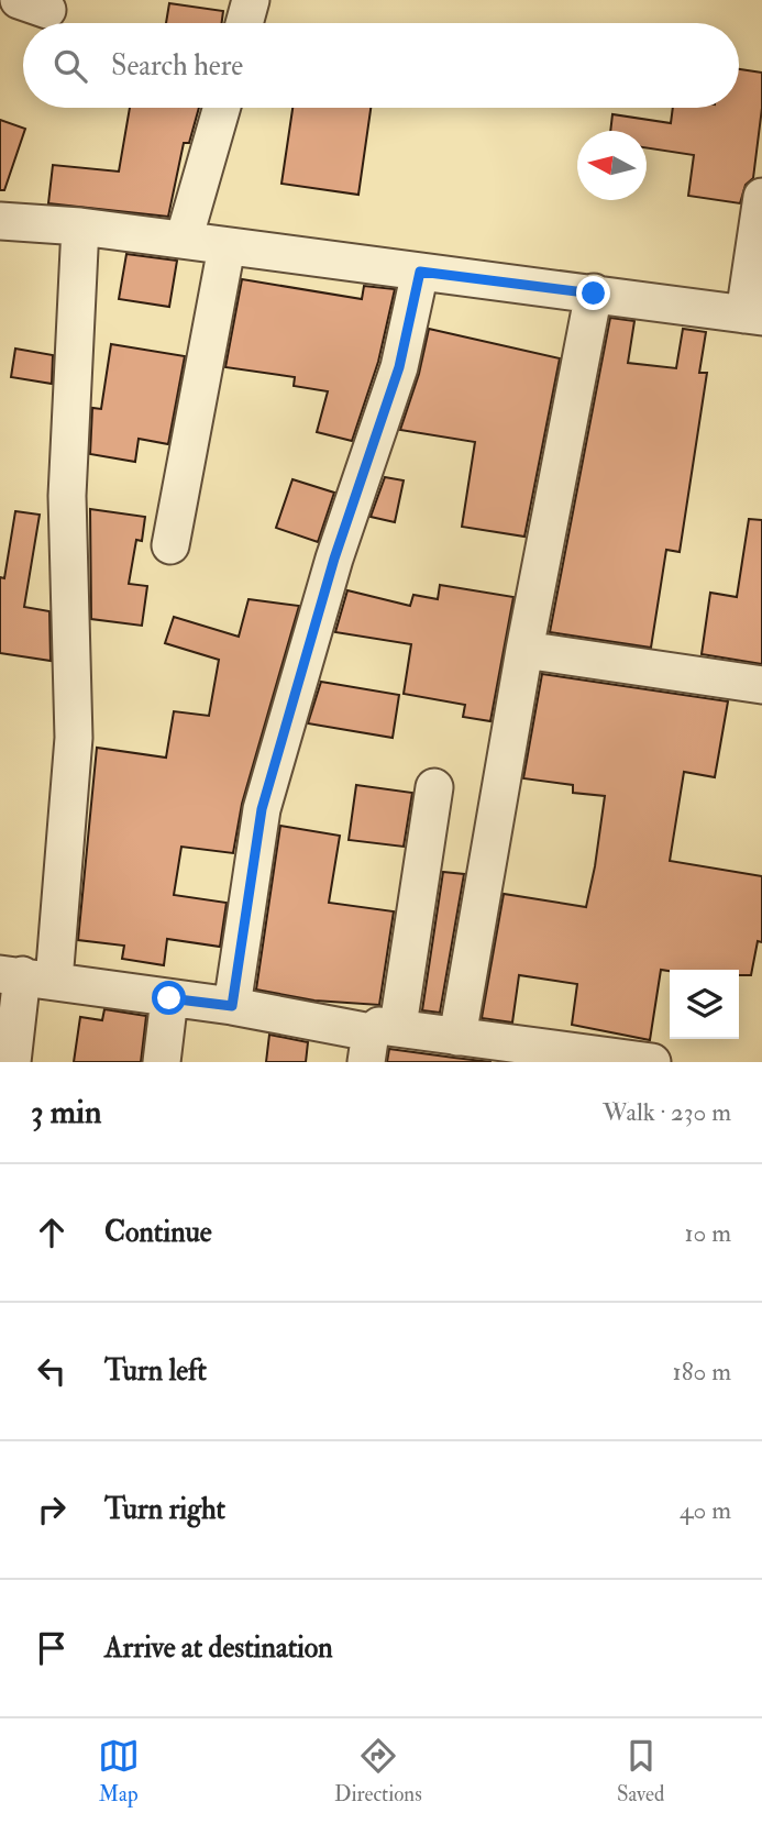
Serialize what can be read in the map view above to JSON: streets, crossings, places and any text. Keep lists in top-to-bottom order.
{
  "north": "left",
  "page": {
    "search": "Search here",
    "heading": ["3 min", "Walk · 230 m"],
    "list": [
      ["Continue", "10 m"],
      ["Turn left", "180 m"],
      ["Turn right", "40 m"],
      "Arrive at destination"
    ],
    "nav": ["Map", "Directions", "Saved"]
  }
}
